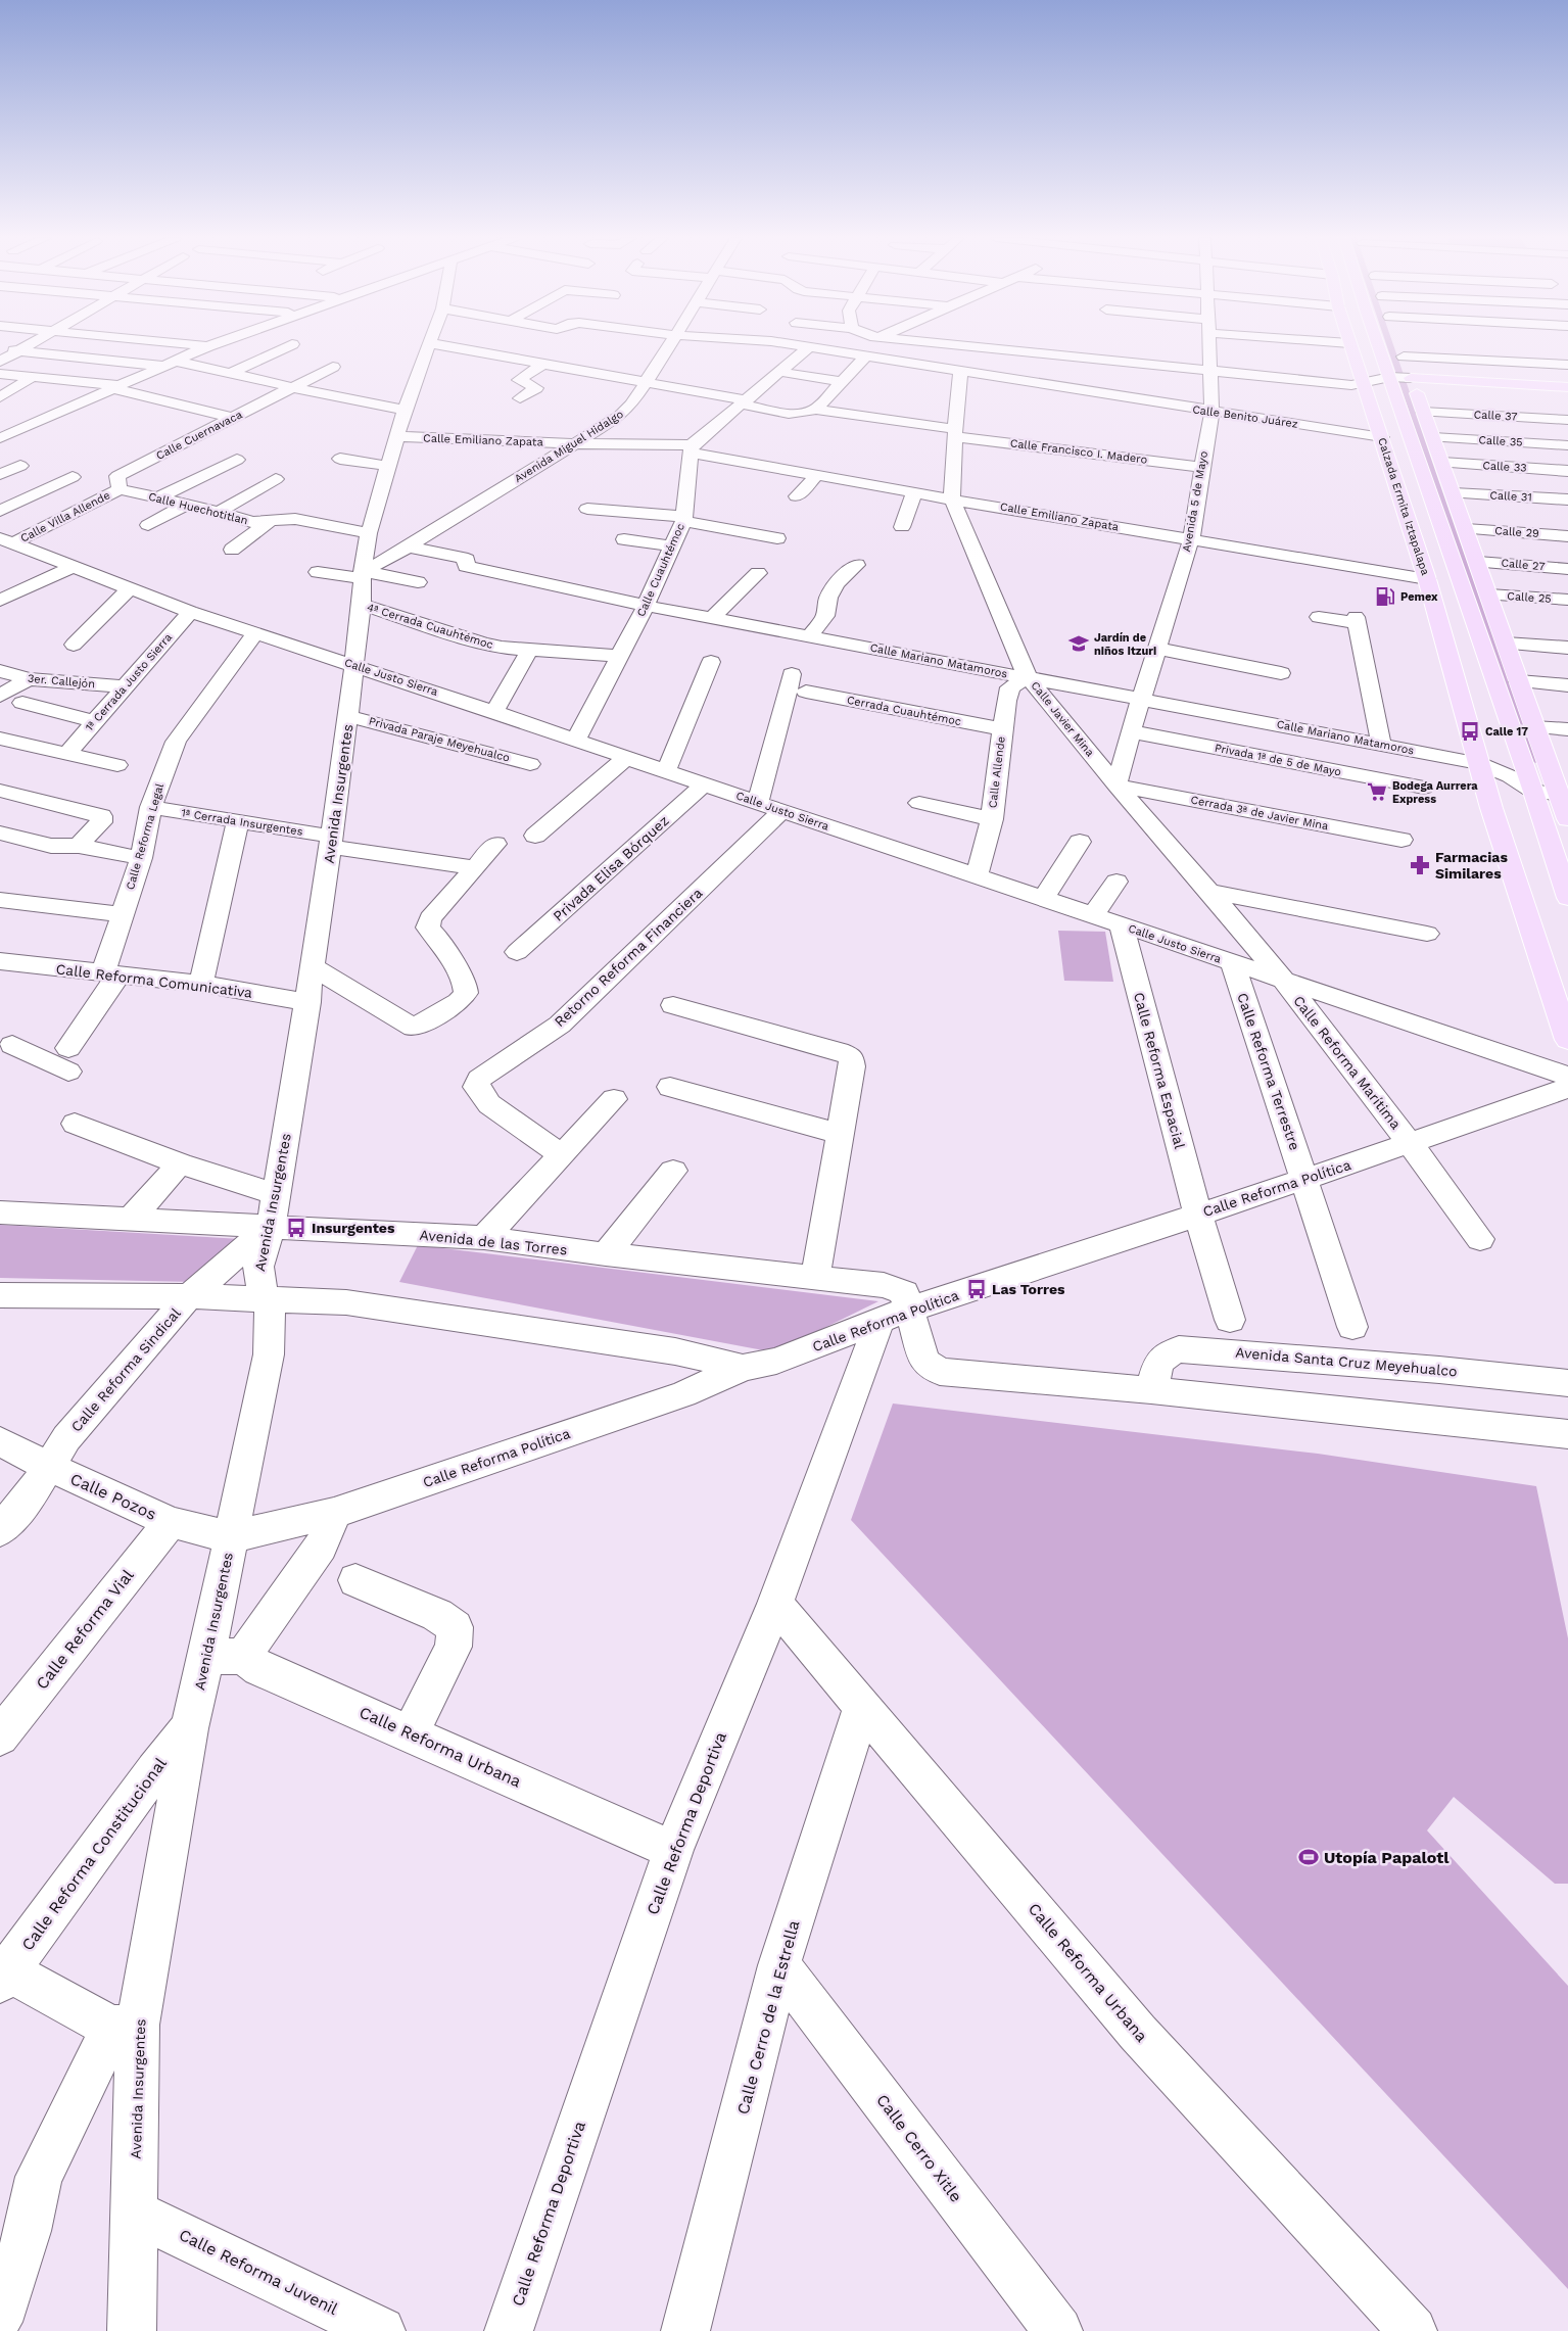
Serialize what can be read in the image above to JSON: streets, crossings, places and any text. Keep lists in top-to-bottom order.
{
  "streets": {
    "main road": ["Calzada Ermita Iztapalapa"],
    "street": [
      "Calle 37",
      "Calle Benito Juárez",
      "Calle Cuernavaca",
      "Calle Emiliano Zapata",
      "Calle 35",
      "Avenida Miguel Hidalgo",
      "Calle Francisco I. Madero",
      "Calle 33",
      "Calle 31",
      "Avenida 5 de Mayo",
      "Calle Huechotitlan",
      "Calle Villa Allende",
      "Calle 29",
      "Calle 27",
      "Calle Cuauhtémoc",
      "Calle 25",
      "4ª Cerrada Cuauhtémoc",
      "Calle Mariano Matamoros",
      "Calle Justo Sierra",
      "3er. Callejón",
      "1ª Cerrada Justo Sierra",
      "Cerrada Cuauhtémoc",
      "Calle Javier Mina",
      "Privada Paraje Meyehualco",
      "Privada 1ª de 5 de Mayo",
      "Calle Allende",
      "Avenida Insurgentes",
      "Cerrada 3ª de Javier Mina",
      "1ª Cerrada Insurgentes",
      "Calle Reforma Legal",
      "Privada Elisa Bórquez",
      "Retorno Reforma Financiera",
      "Calle Reforma Comunicativa",
      "Calle Reforma Marítima",
      "Calle Reforma Espacial",
      "Calle Reforma Terrestre",
      "Calle Reforma Política",
      "Avenida de las Torres",
      "Avenida Santa Cruz Meyehualco",
      "Calle Reforma Sindical",
      "Calle Pozos",
      "Calle Reforma Vial",
      "Calle Reforma Urbana",
      "Calle Reforma Deportiva",
      "Calle Reforma Constitucional",
      "Calle Cerro de la Estrella",
      "Calle Cerro Xitle",
      "Calle Reforma Juvenil"
    ]
  },
  "crossings": [
    ["Calle Benito Juárez", "Avenida 5 de Mayo"],
    ["Calle Benito Juárez", "Calzada Ermita Iztapalapa"],
    ["Calle Benito Juárez", "Calle Javier Mina"],
    ["Calle Cuernavaca", "Calle Huechotitlan"],
    ["Calle Cuernavaca", "Calle Villa Allende"],
    ["Calle Emiliano Zapata", "Avenida Miguel Hidalgo"],
    ["Calle Emiliano Zapata", "Avenida 5 de Mayo"],
    ["Calle Emiliano Zapata", "Calzada Ermita Iztapalapa"],
    ["Calle Emiliano Zapata", "Calle Cuauhtémoc"],
    ["Calle Emiliano Zapata", "Calle Javier Mina"],
    ["Calle Emiliano Zapata", "Avenida Insurgentes"],
    ["Avenida Miguel Hidalgo", "Calle Francisco I. Madero"],
    ["Avenida Miguel Hidalgo", "Calle Mariano Matamoros"],
    ["Avenida Miguel Hidalgo", "Avenida Insurgentes"],
    ["Calle Francisco I. Madero", "Avenida 5 de Mayo"],
    ["Calle Francisco I. Madero", "Calle Javier Mina"],
    ["Avenida 5 de Mayo", "Calle Mariano Matamoros"],
    ["Avenida 5 de Mayo", "Calle Javier Mina"],
    ["Avenida 5 de Mayo", "Privada 1ª de 5 de Mayo"],
    ["Avenida 5 de Mayo", "Cerrada 3ª de Javier Mina"],
    ["Calzada Ermita Iztapalapa", "Calle Mariano Matamoros"],
    ["Calle Huechotitlan", "Calle Villa Allende"],
    ["Calle Huechotitlan", "Avenida Insurgentes"],
    ["Calle Villa Allende", "Calle Justo Sierra"],
    ["Calle Cuauhtémoc", "4ª Cerrada Cuauhtémoc"],
    ["Calle Cuauhtémoc", "Calle Mariano Matamoros"],
    ["Calle Cuauhtémoc", "Calle Justo Sierra"],
    ["4ª Cerrada Cuauhtémoc", "Avenida Insurgentes"],
    ["Calle Mariano Matamoros", "Calle Javier Mina"],
    ["Calle Mariano Matamoros", "Calle Allende"],
    ["Calle Justo Sierra", "1ª Cerrada Justo Sierra"],
    ["Calle Justo Sierra", "Calle Javier Mina"],
    ["Calle Justo Sierra", "Calle Allende"],
    ["Calle Justo Sierra", "Avenida Insurgentes"],
    ["Calle Justo Sierra", "Calle Reforma Legal"],
    ["Calle Justo Sierra", "Privada Elisa Bórquez"],
    ["Calle Justo Sierra", "Retorno Reforma Financiera"],
    ["Calle Justo Sierra", "Calle Reforma Marítima"],
    ["Calle Justo Sierra", "Calle Reforma Espacial"],
    ["Calle Justo Sierra", "Calle Reforma Terrestre"],
    ["3er. Callejón", "1ª Cerrada Justo Sierra"],
    ["Cerrada Cuauhtémoc", "Calle Allende"],
    ["Calle Javier Mina", "Calle Allende"],
    ["Calle Javier Mina", "Cerrada 3ª de Javier Mina"],
    ["Calle Javier Mina", "Calle Reforma Marítima"],
    ["Privada Paraje Meyehualco", "Avenida Insurgentes"],
    ["Avenida Insurgentes", "1ª Cerrada Insurgentes"],
    ["Avenida Insurgentes", "Calle Reforma Comunicativa"],
    ["Avenida Insurgentes", "Calle Reforma Política"],
    ["Avenida Insurgentes", "Avenida de las Torres"],
    ["Avenida Insurgentes", "Calle Reforma Sindical"],
    ["Avenida Insurgentes", "Calle Pozos"],
    ["Avenida Insurgentes", "Calle Reforma Urbana"],
    ["Avenida Insurgentes", "Calle Reforma Constitucional"],
    ["Avenida Insurgentes", "Calle Reforma Juvenil"],
    ["1ª Cerrada Insurgentes", "Calle Reforma Legal"],
    ["Calle Reforma Legal", "Calle Reforma Comunicativa"],
    ["Calle Reforma Marítima", "Calle Reforma Política"],
    ["Calle Reforma Espacial", "Calle Reforma Política"],
    ["Calle Reforma Terrestre", "Calle Reforma Política"],
    ["Calle Reforma Política", "Avenida de las Torres"],
    ["Calle Reforma Política", "Calle Pozos"],
    ["Calle Reforma Política", "Calle Reforma Deportiva"],
    ["Avenida de las Torres", "Calle Reforma Sindical"],
    ["Avenida de las Torres", "Calle Reforma Deportiva"],
    ["Calle Reforma Sindical", "Calle Pozos"],
    ["Calle Pozos", "Calle Reforma Vial"],
    ["Calle Reforma Urbana", "Calle Reforma Deportiva"],
    ["Calle Reforma Urbana", "Calle Cerro de la Estrella"],
    ["Calle Cerro de la Estrella", "Calle Cerro Xitle"]
  ],
  "places": {
    "fuel station": ["Pemex"],
    "school or university": ["Jardín de niños Itzuri"],
    "bus stop": ["Calle 17", "Insurgentes", "Las Torres"],
    "supermarket": ["Bodega Aurrera Express"],
    "pharmacy": ["Farmacias Similares"],
    "sports": ["Utopía Papalotl"]
  }
}
